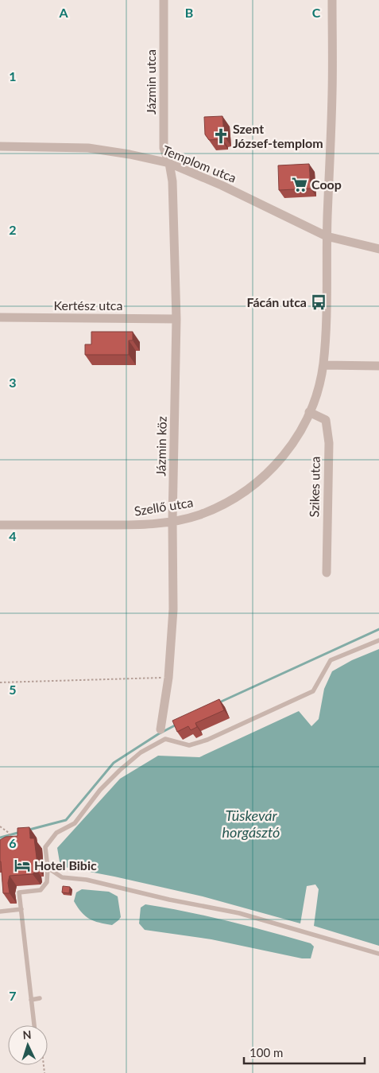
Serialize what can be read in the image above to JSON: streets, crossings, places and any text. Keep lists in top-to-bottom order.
{
  "streets": {
    "street": [
      "Jázmin utca",
      "Templom utca",
      "Kertész utca",
      "Jázmin köz",
      "Szikes utca",
      "Szellő utca"
    ]
  },
  "crossings": [
    ["Jázmin utca", "Templom utca"],
    ["Jázmin utca", "Jázmin köz"],
    ["Templom utca", "Jázmin köz"],
    ["Kertész utca", "Jázmin köz"],
    ["Jázmin köz", "Szellő utca"],
    ["Szikes utca", "Szellő utca"]
  ],
  "water": ["Tüskevár horgásztó"],
  "places": {
    "church": ["Szent József-templom"],
    "supermarket": ["Coop"],
    "bus stop": ["Fácán utca"],
    "hotel": ["Hotel Bibic"]
  },
  "scale_bar": "100 m",
  "north": "top",
  "grid": {
    "columns": ["A", "B", "C"],
    "rows": [
      "1",
      "2",
      "3",
      "4",
      "5",
      "6",
      "7"
    ]
  }
}
